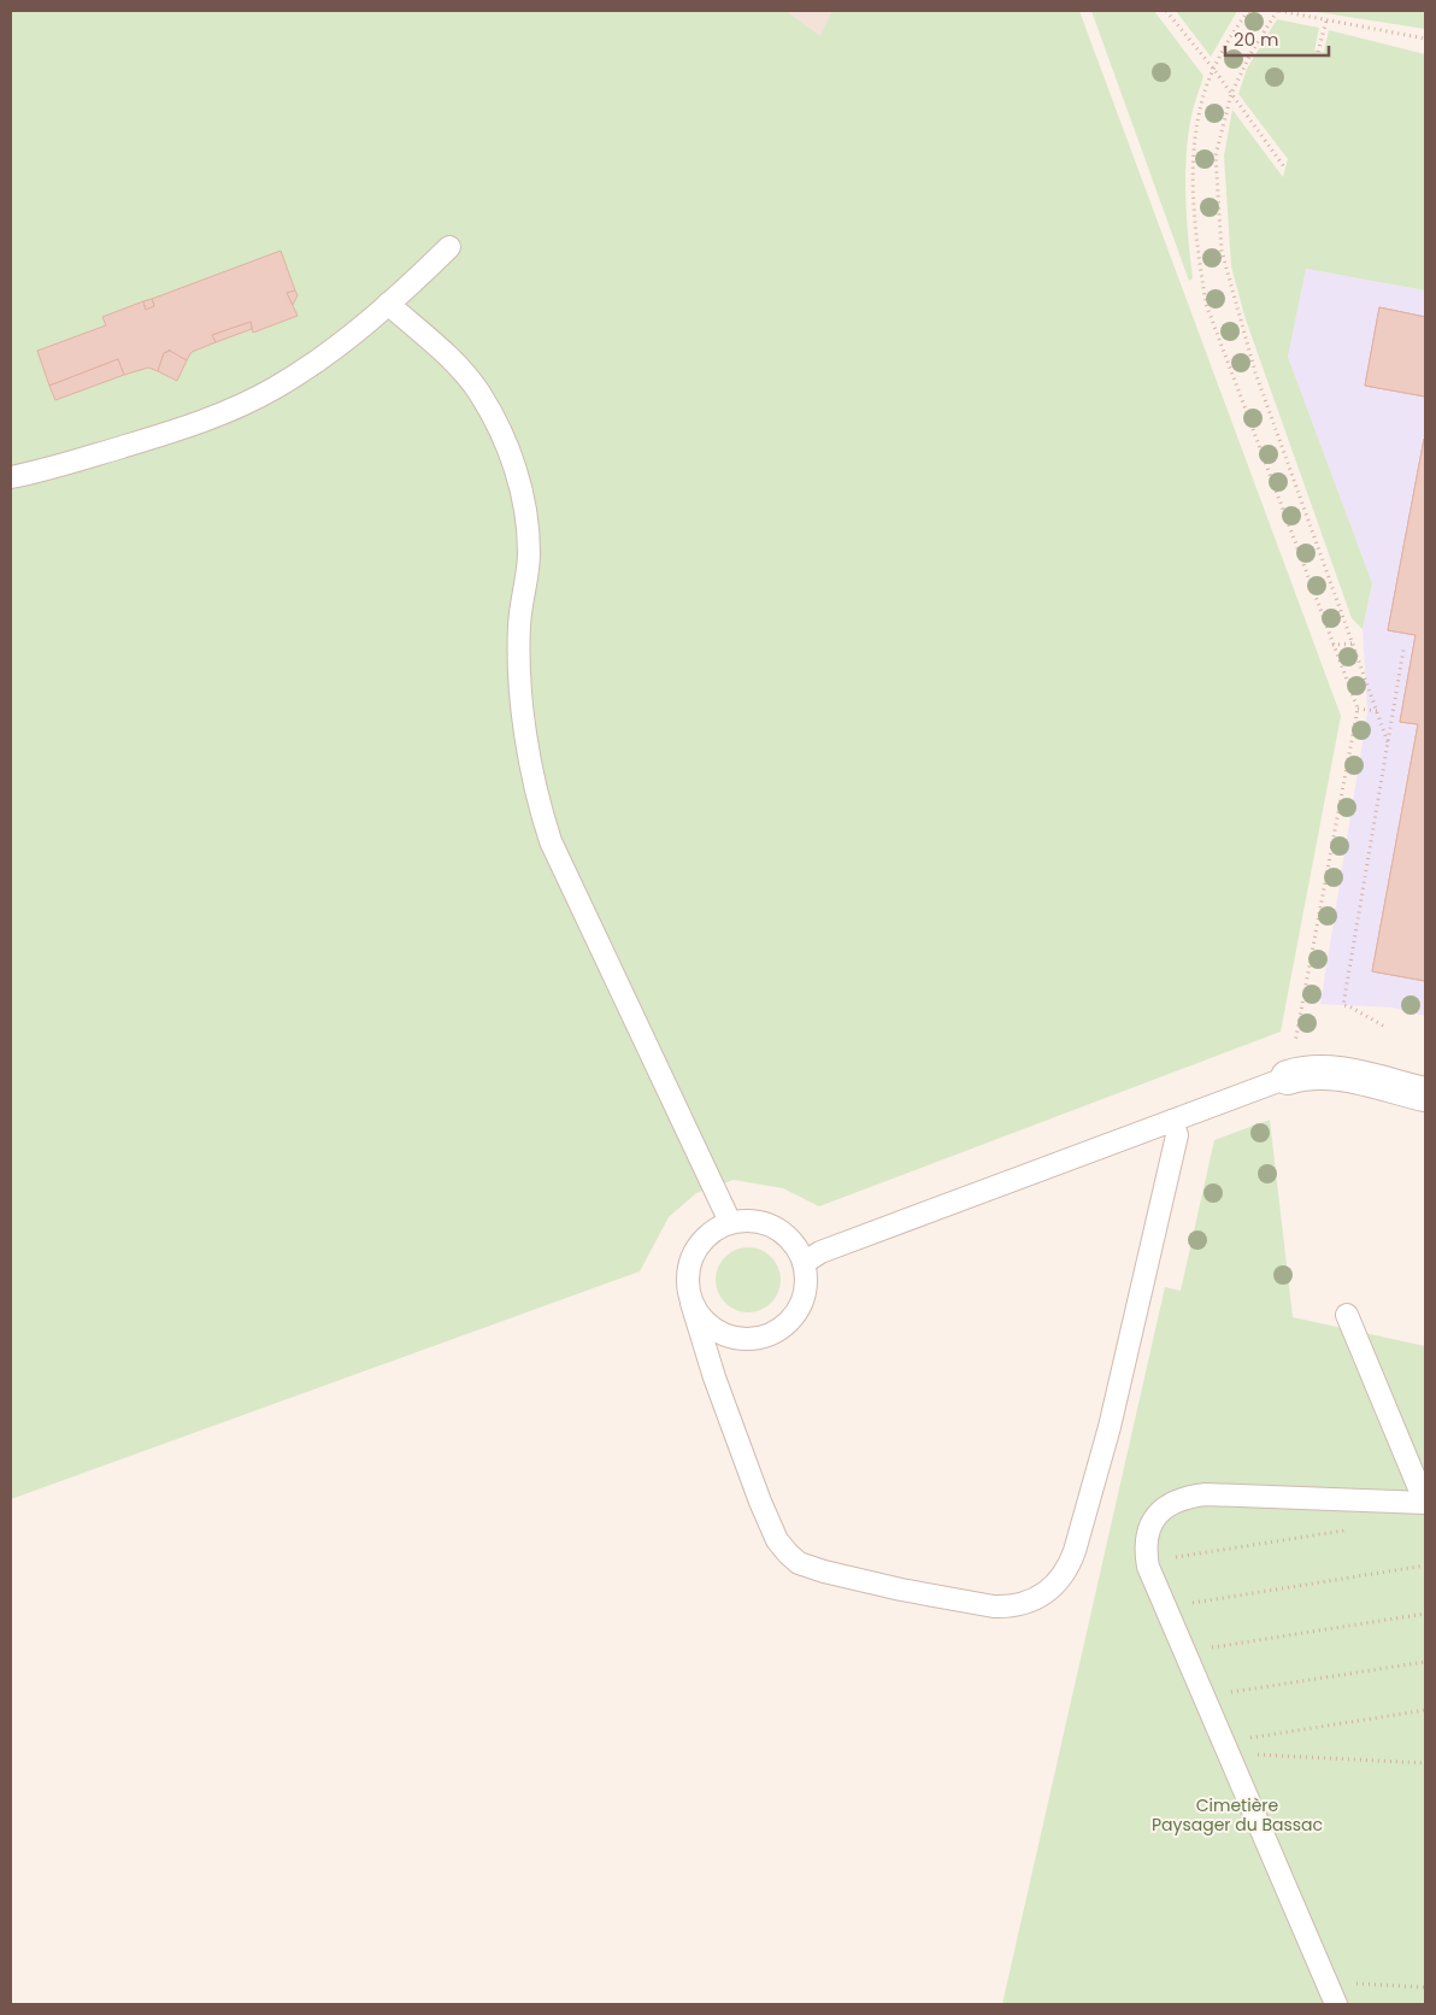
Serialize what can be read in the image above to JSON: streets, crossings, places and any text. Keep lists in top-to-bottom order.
{
  "parks": ["Cimetière Paysager du Bassac"],
  "scale_bar": "20 m"
}
